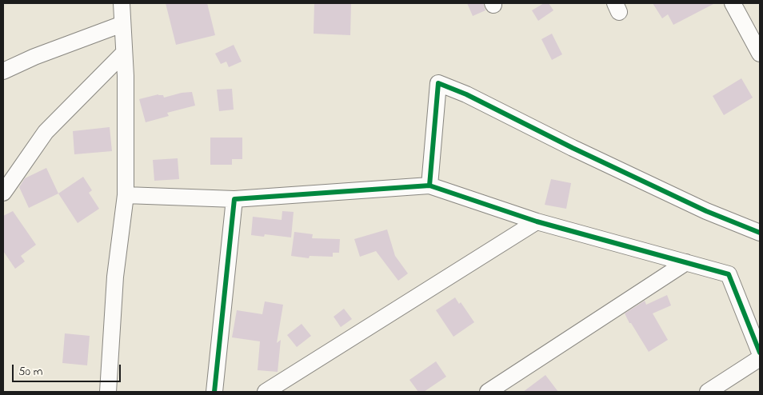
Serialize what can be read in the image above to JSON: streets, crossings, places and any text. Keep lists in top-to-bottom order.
{
  "scale_bar": "50 m"
}
